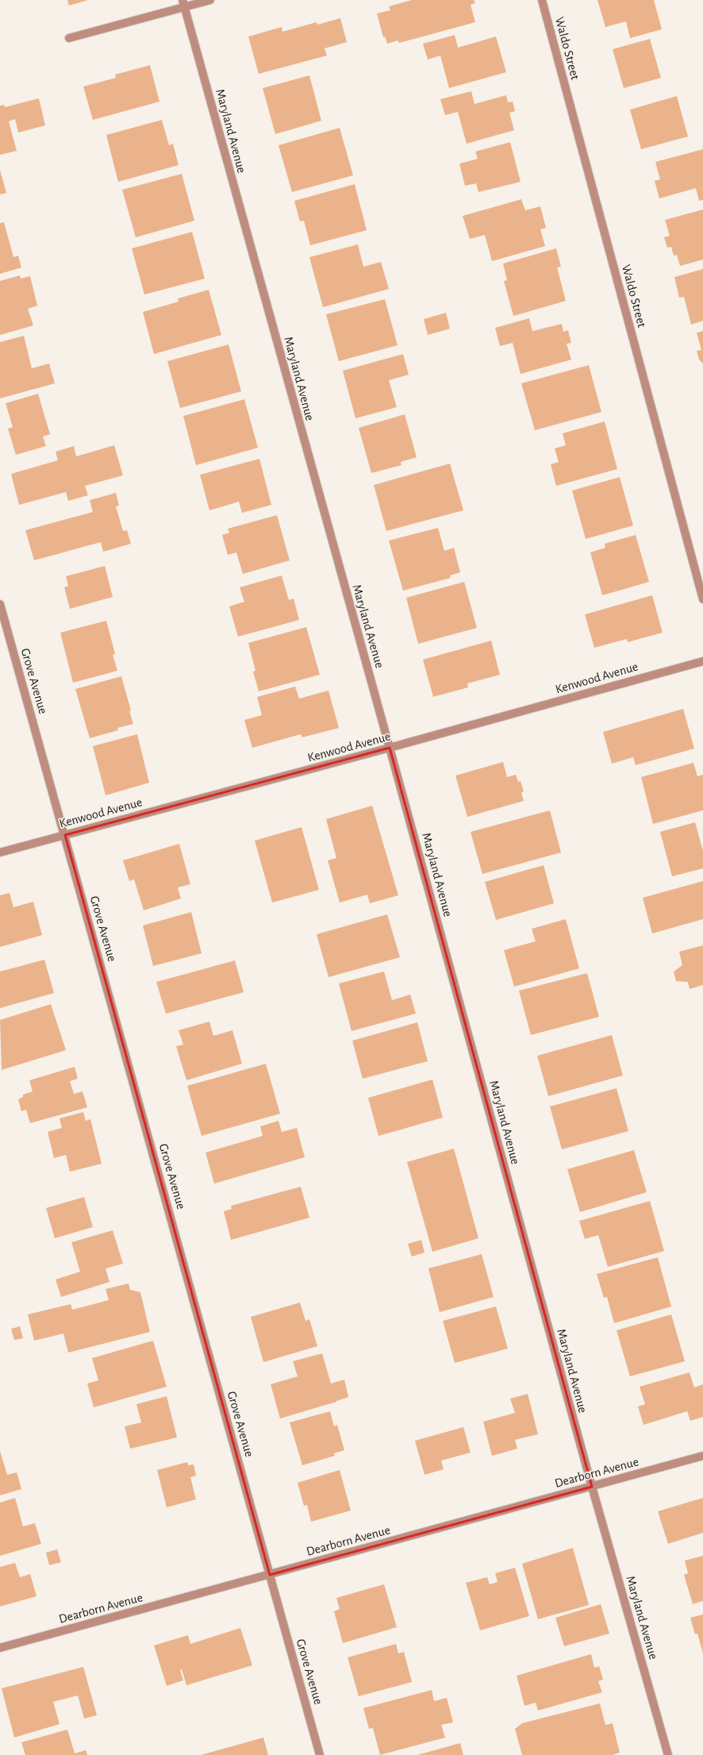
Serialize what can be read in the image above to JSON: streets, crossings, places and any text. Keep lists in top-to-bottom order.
{
  "streets": {
    "street": [
      "Waldo Street",
      "Maryland Avenue",
      "Kenwood Avenue",
      "Grove Avenue",
      "Dearborn Avenue"
    ]
  },
  "crossings": [
    ["Maryland Avenue", "Kenwood Avenue"],
    ["Maryland Avenue", "Dearborn Avenue"],
    ["Kenwood Avenue", "Grove Avenue"],
    ["Grove Avenue", "Dearborn Avenue"]
  ]
}
